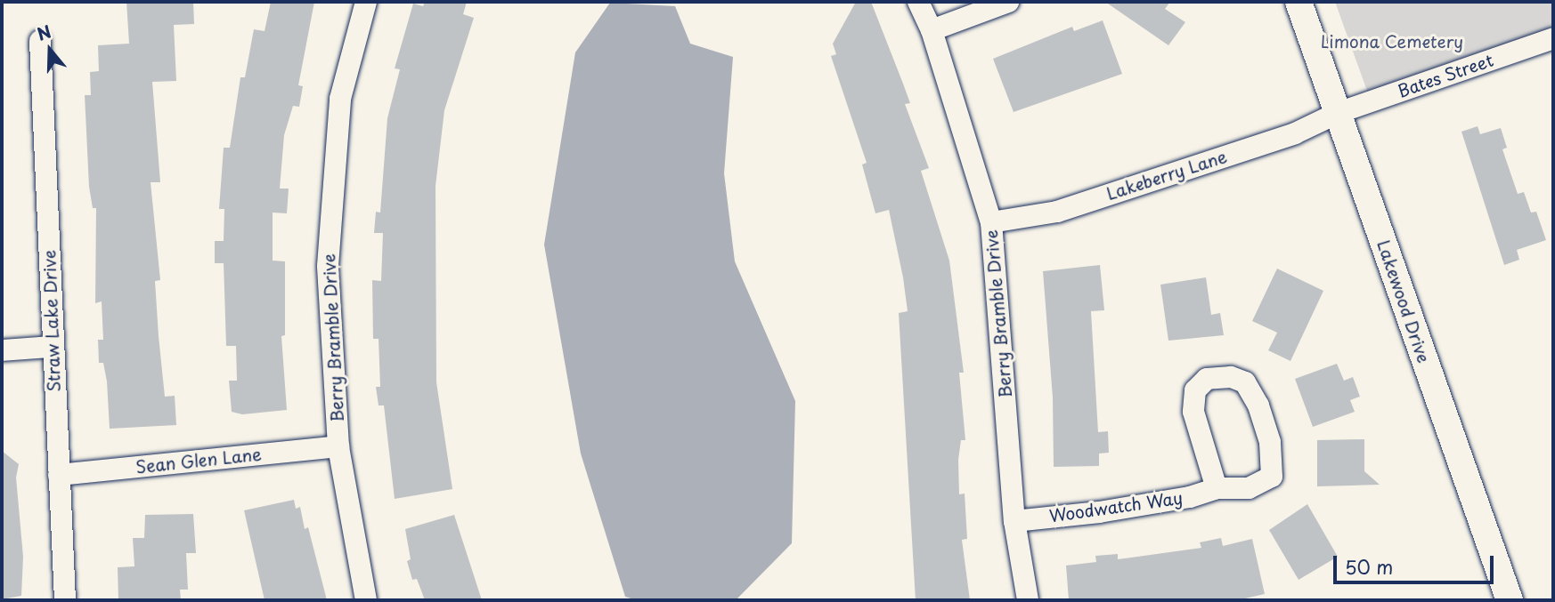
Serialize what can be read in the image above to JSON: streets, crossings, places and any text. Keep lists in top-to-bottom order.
{
  "streets": {
    "street": [
      "Bates Street",
      "Lakeberry Lane",
      "Lakewood Drive",
      "Berry Bramble Drive",
      "Straw Lake Drive",
      "Sean Glen Lane",
      "Woodwatch Way"
    ]
  },
  "crossings": [
    ["Bates Street", "Lakeberry Lane"],
    ["Bates Street", "Lakewood Drive"],
    ["Lakeberry Lane", "Lakewood Drive"],
    ["Lakeberry Lane", "Berry Bramble Drive"],
    ["Berry Bramble Drive", "Sean Glen Lane"],
    ["Berry Bramble Drive", "Woodwatch Way"],
    ["Straw Lake Drive", "Sean Glen Lane"]
  ],
  "parks": ["Limona Cemetery"],
  "scale_bar": "50 m",
  "north": "top"
}
